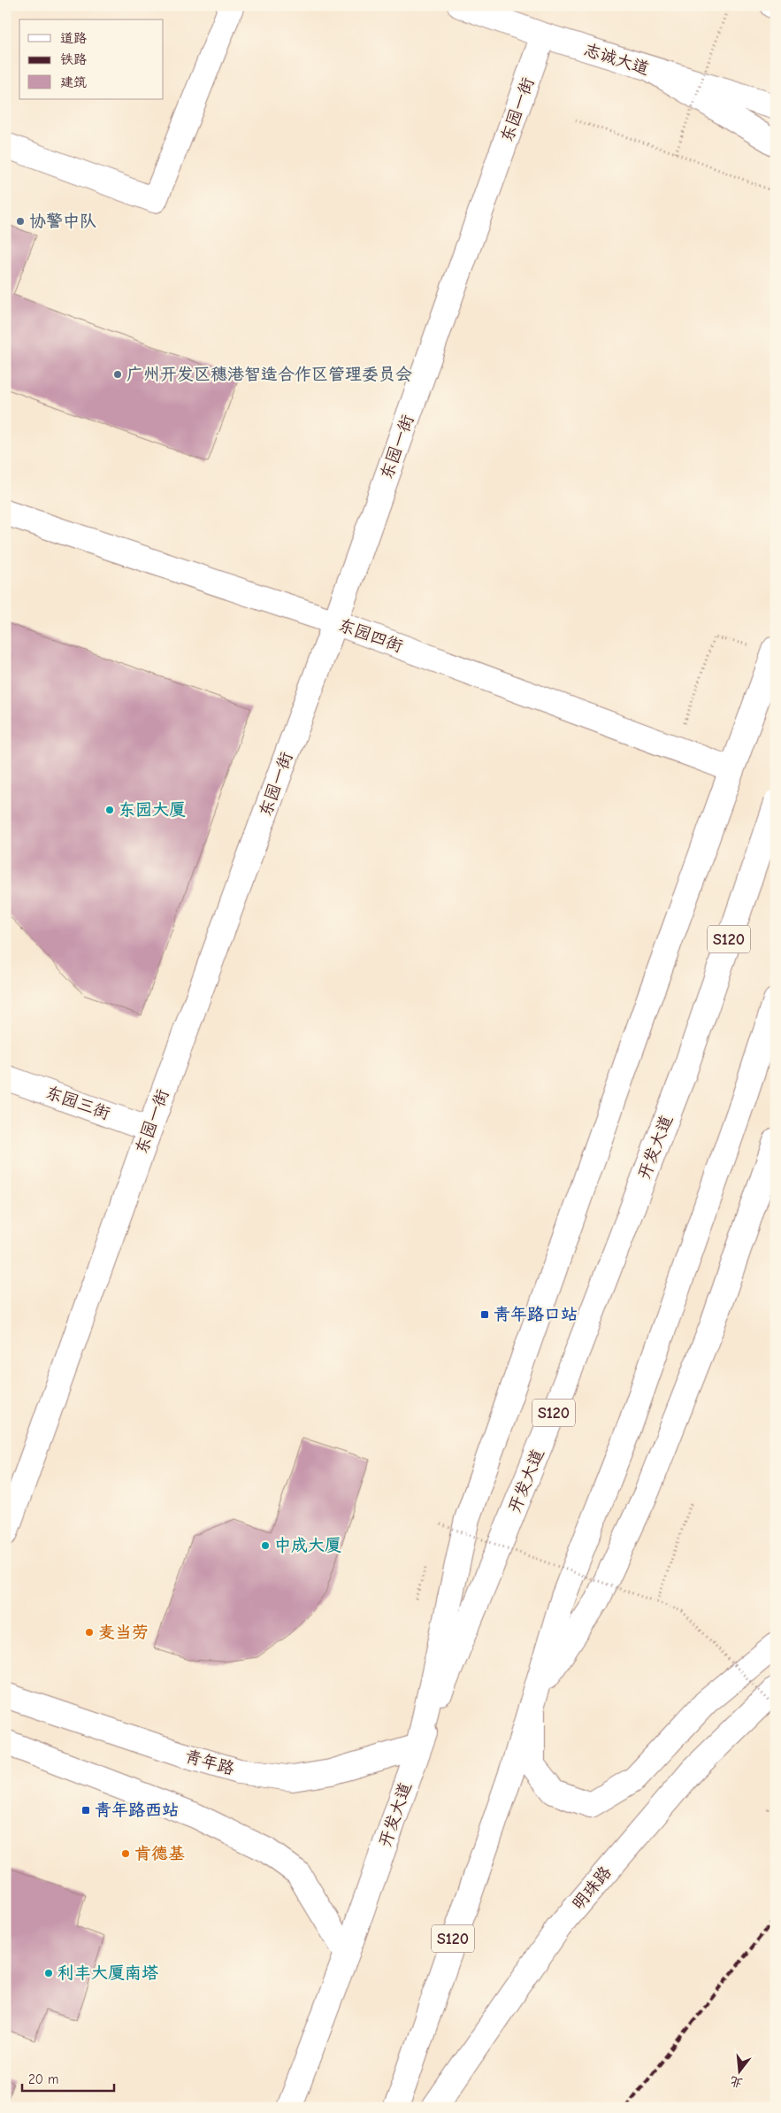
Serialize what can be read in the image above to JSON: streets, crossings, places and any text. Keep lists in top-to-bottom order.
{
  "streets": {
    "main road": [
      "志诚大道",
      "东园一街",
      "东园四街",
      "S120",
      "东园三街",
      "开发大道",
      "青年路",
      "明珠路"
    ]
  },
  "crossings": [
    ["志诚大道", "东园一街"],
    ["东园一街", "东园四街"],
    ["东园一街", "东园三街"],
    ["开发大道", "青年路"]
  ],
  "places": {
    "other": [
      "协警中队",
      "广州开发区穗港智造合作区管理委员会",
      "东园大厦",
      "中成大厦",
      "麦当劳",
      "肯德基",
      "利丰大厦南塔"
    ],
    "transit": ["青年路口站", "青年路西站"]
  },
  "legend": ["道路", "铁路", "建筑"],
  "scale_bar": "20 m",
  "north": "bottom"
}
